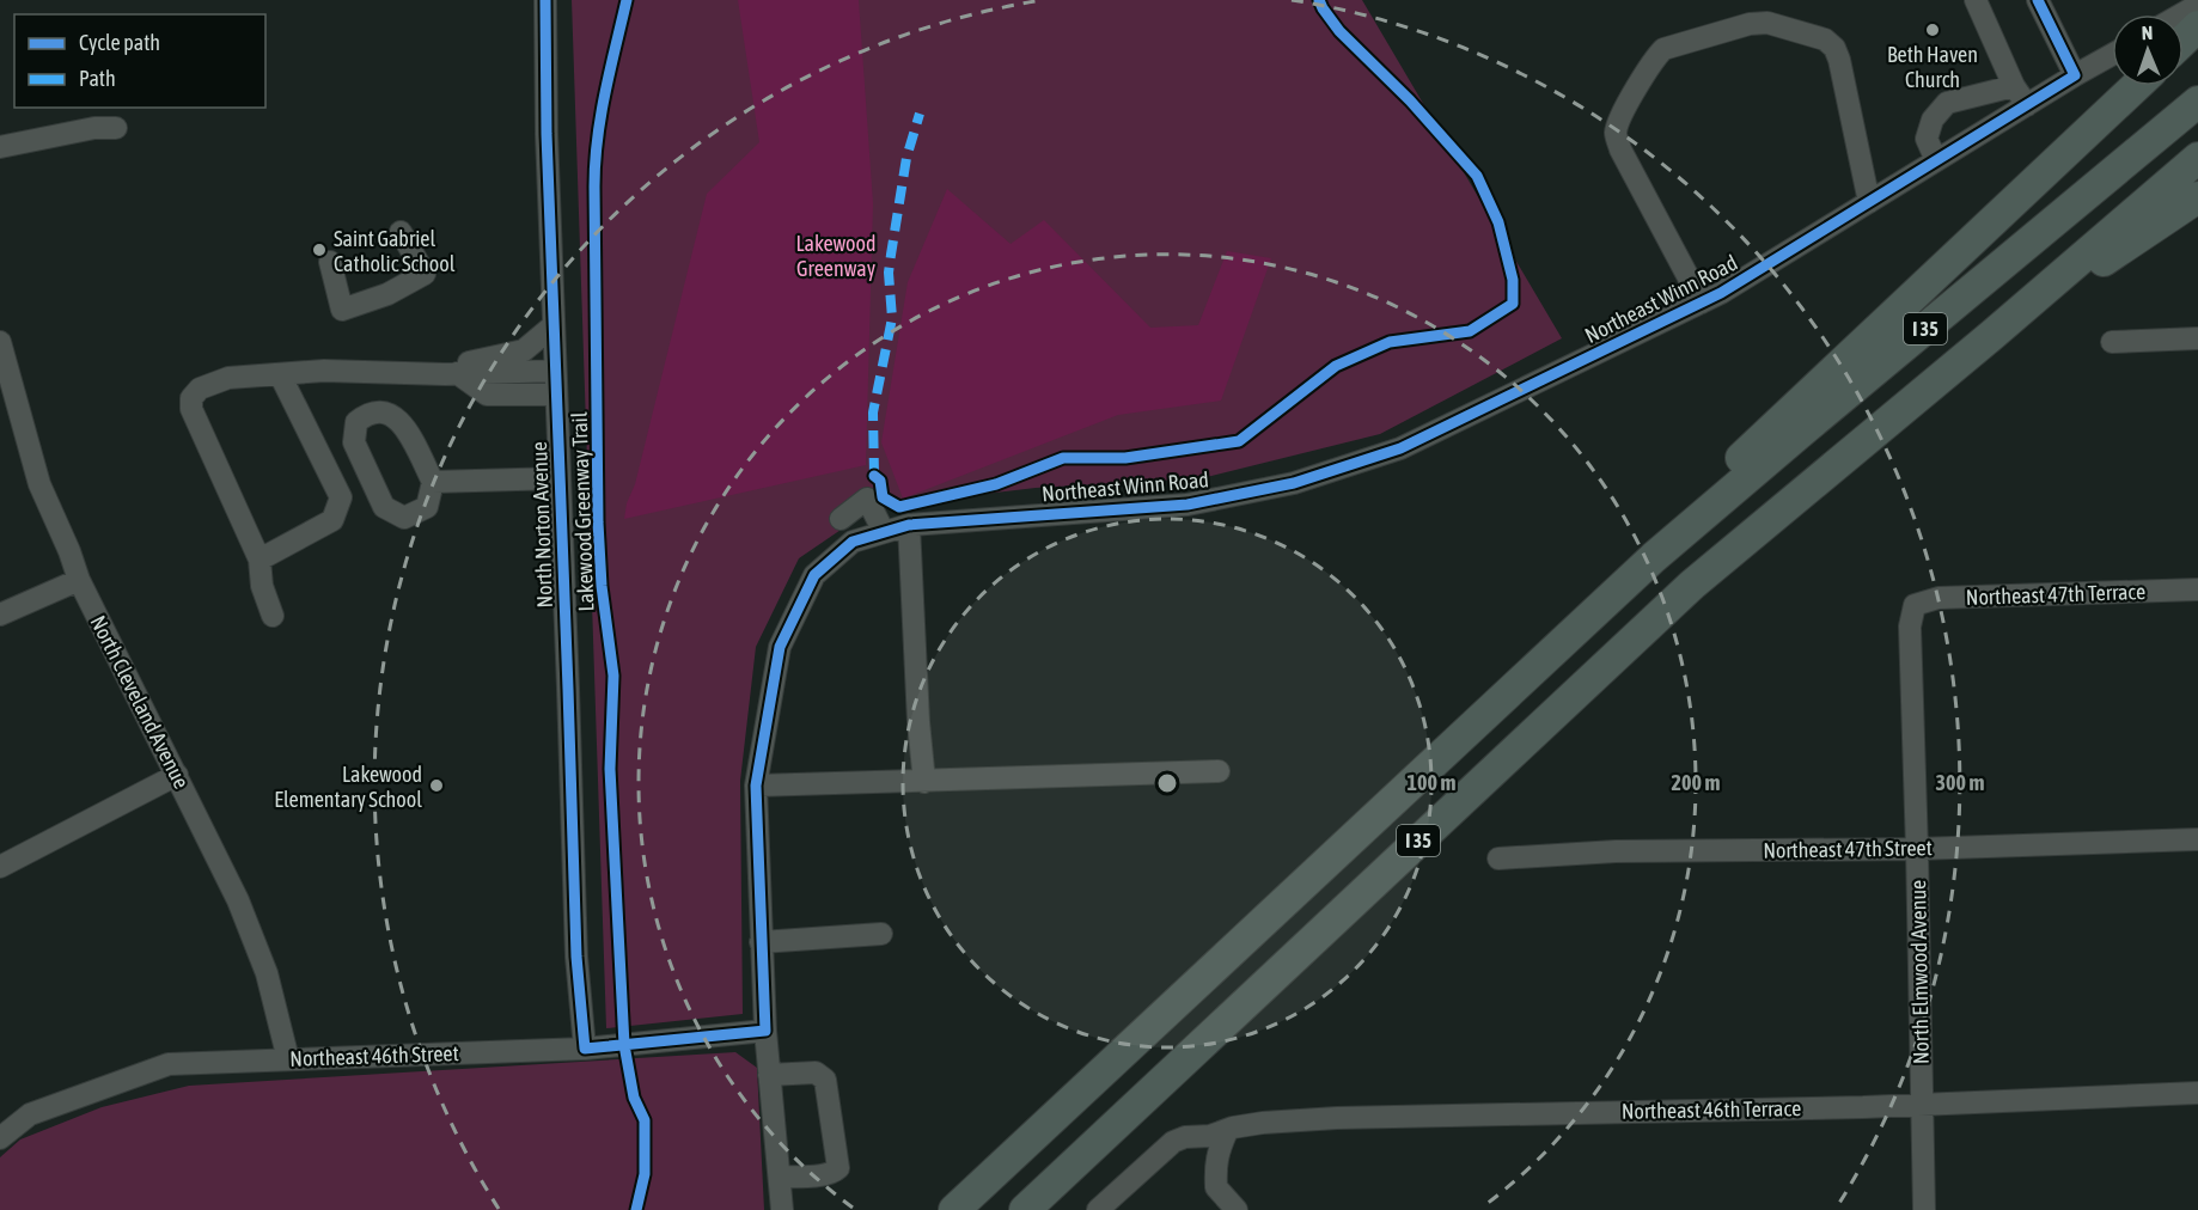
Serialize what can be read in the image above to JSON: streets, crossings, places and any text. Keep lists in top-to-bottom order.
{
  "streets": {
    "highway": ["I 35"],
    "street": [
      "Northeast Winn Road",
      "North Norton Avenue",
      "Northeast 47th Terrace",
      "North Cleveland Avenue",
      "Northeast 47th Street",
      "North Elmwood Avenue",
      "Northeast 46th Street",
      "Northeast 46th Terrace"
    ],
    "cycle path": ["Lakewood Greenway Trail"]
  },
  "crossings": [
    ["Northeast Winn Road", "Northeast 46th Street"],
    ["North Norton Avenue", "Northeast 46th Street"],
    ["Northeast 47th Terrace", "North Elmwood Avenue"],
    ["North Cleveland Avenue", "Northeast 46th Street"],
    ["Northeast 47th Street", "North Elmwood Avenue"],
    ["North Elmwood Avenue", "Northeast 46th Terrace"]
  ],
  "parks": ["Lakewood Greenway"],
  "places": ["Beth Haven Church", "Saint Gabriel Catholic School", "Lakewood Elementary School"],
  "legend": ["Cycle path", "Path"],
  "north": "top",
  "rings": ["100 m", "200 m", "300 m"]
}
